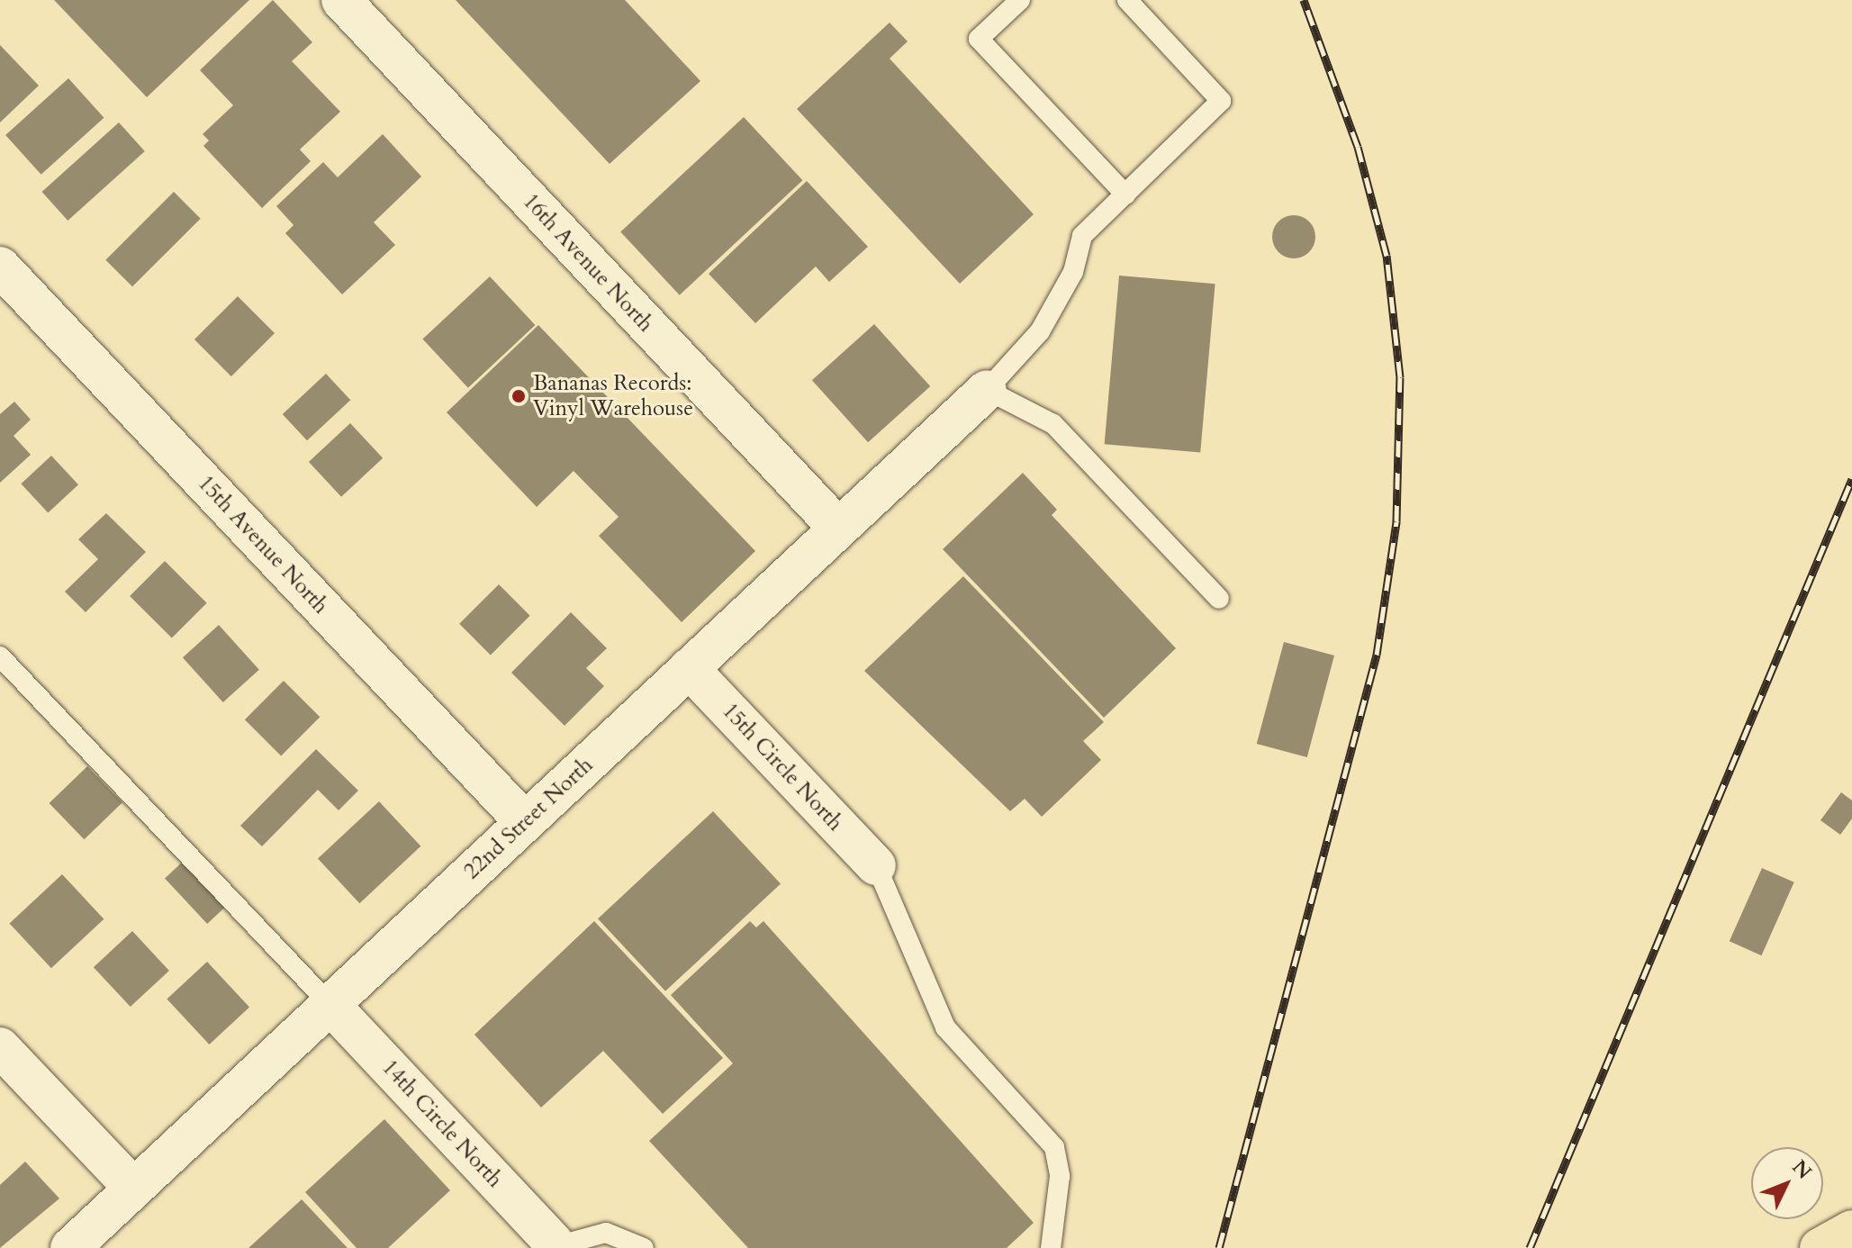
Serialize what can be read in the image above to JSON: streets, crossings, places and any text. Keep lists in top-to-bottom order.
{
  "streets": {
    "street": [
      "16th Avenue North",
      "15th Avenue North",
      "15th Circle North",
      "22nd Street North",
      "14th Circle North"
    ]
  },
  "crossings": [
    ["16th Avenue North", "22nd Street North"],
    ["15th Avenue North", "22nd Street North"],
    ["15th Circle North", "22nd Street North"],
    ["22nd Street North", "14th Circle North"]
  ],
  "places": ["Bananas Records: Vinyl Warehouse"],
  "north": "top right"
}
